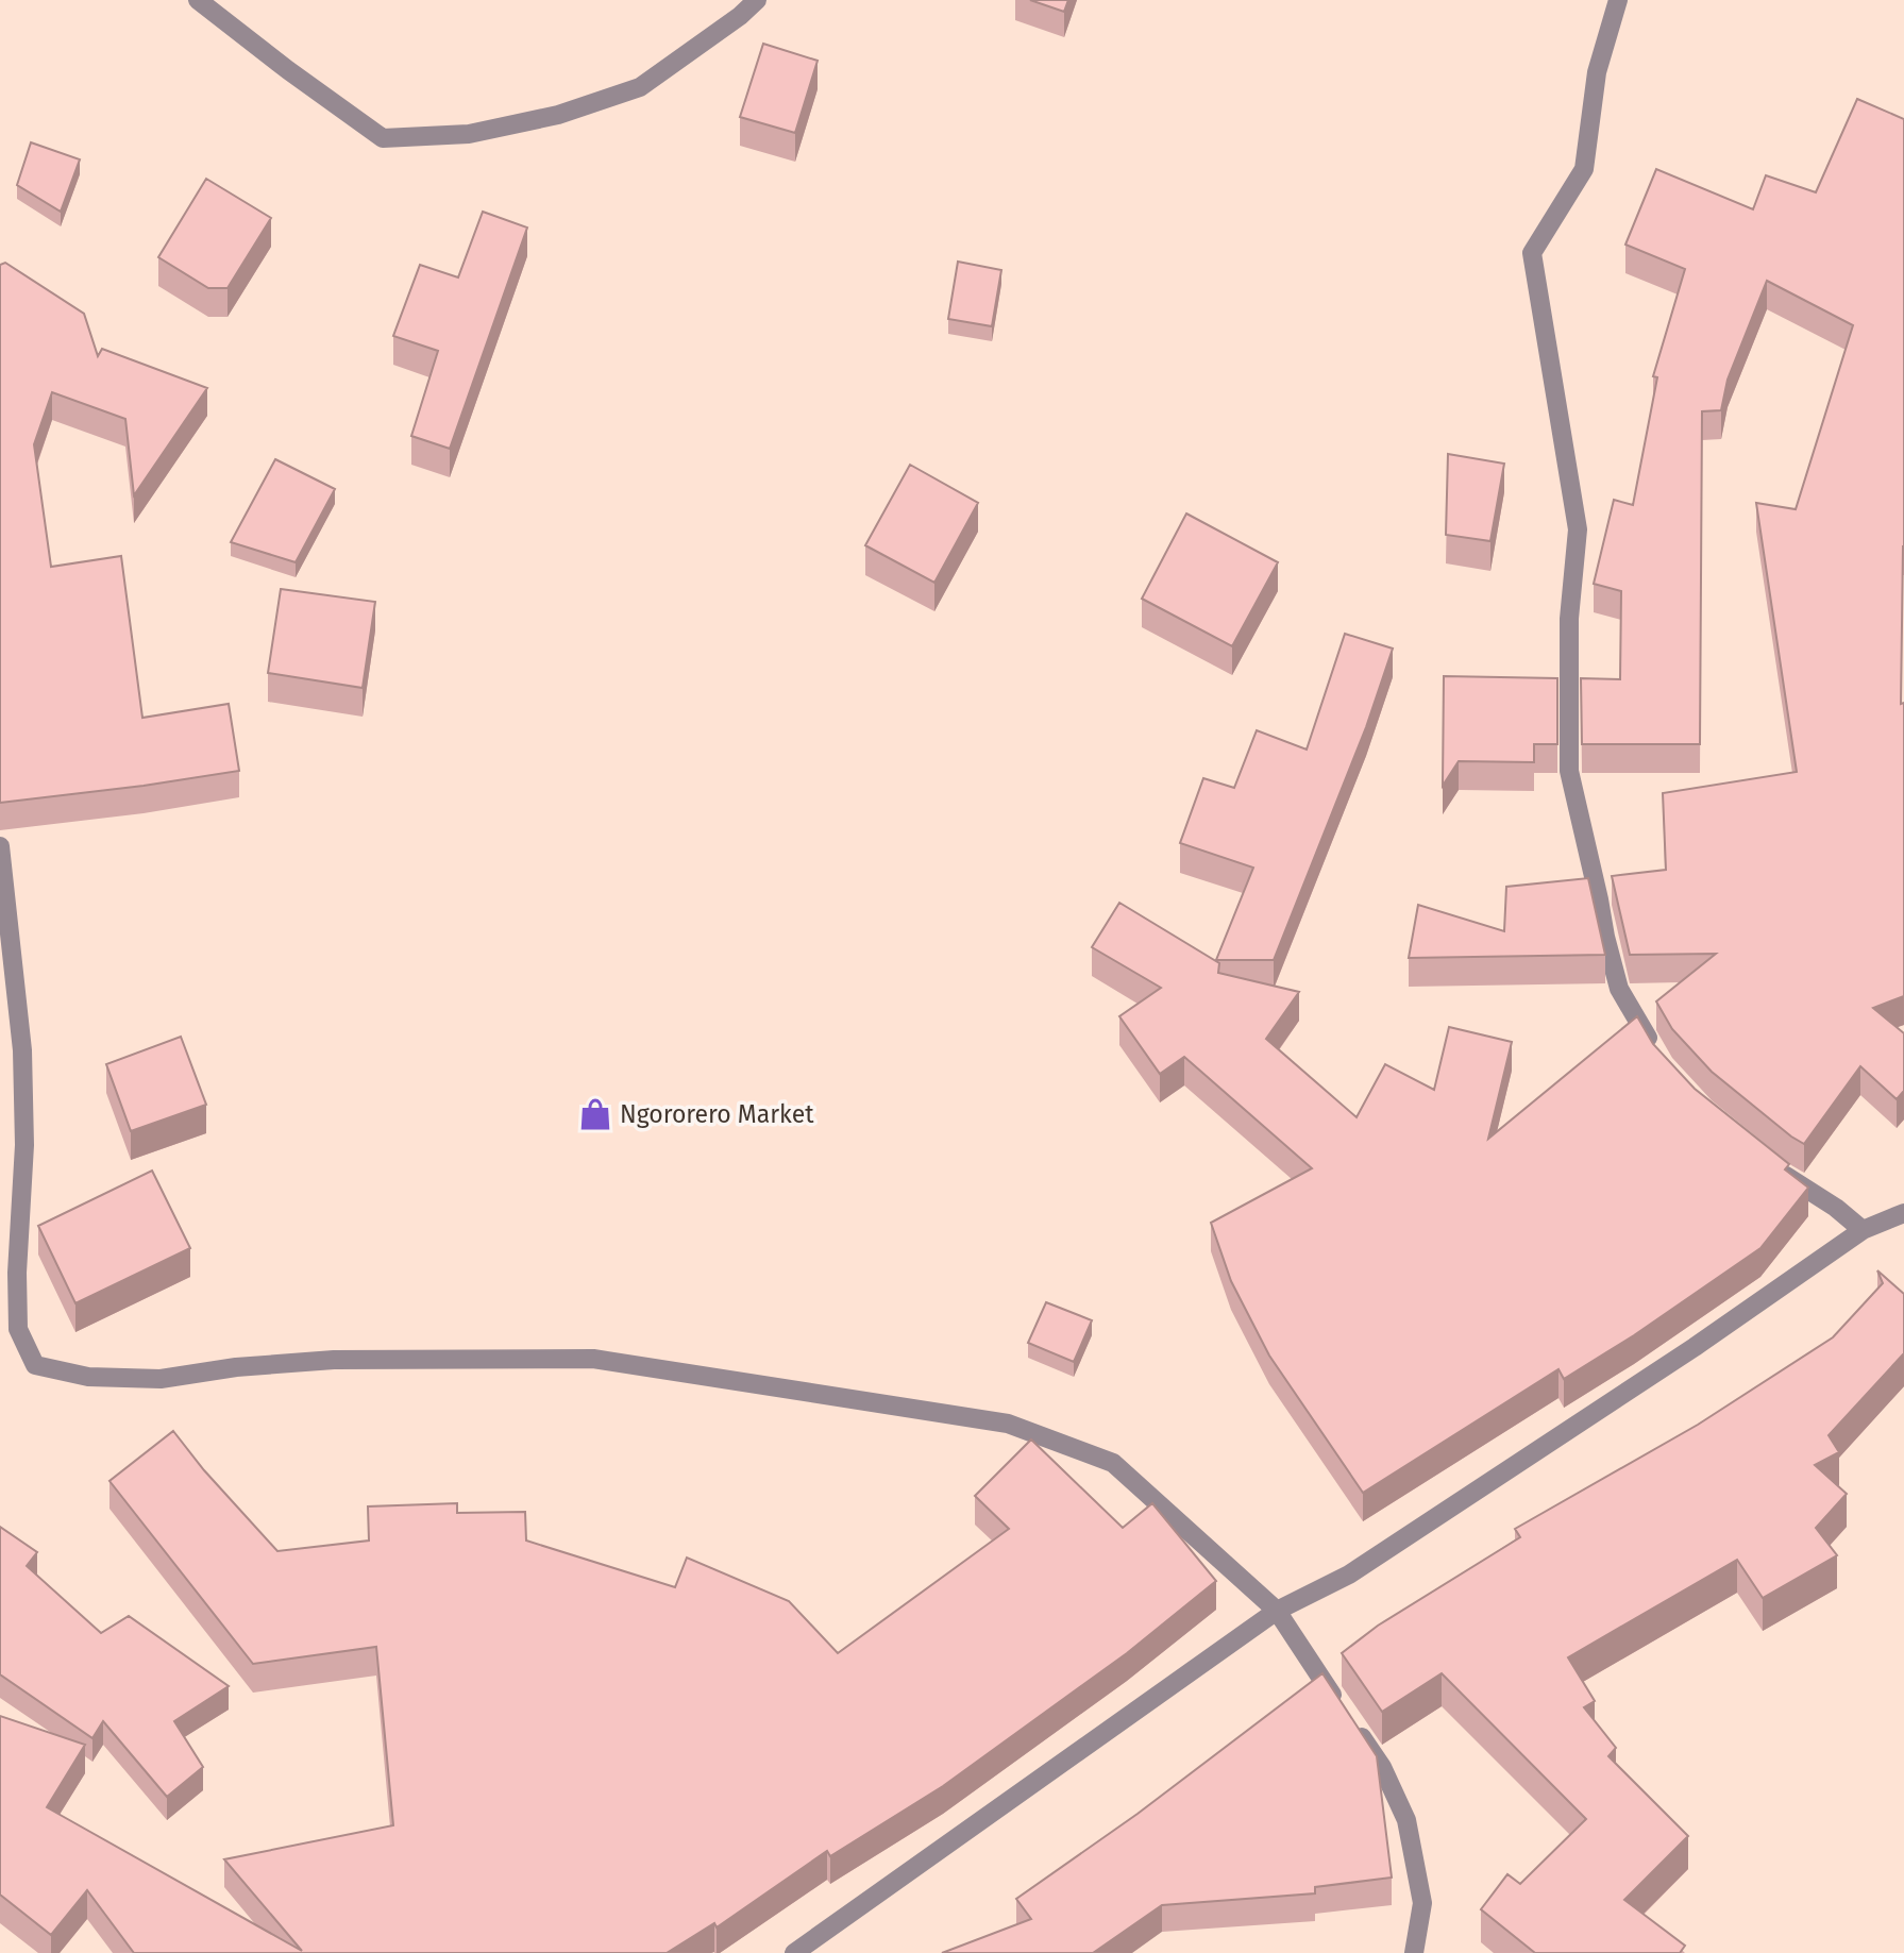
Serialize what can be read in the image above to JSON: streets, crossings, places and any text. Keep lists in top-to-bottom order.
{
  "places": {
    "shop": ["Ngororero Market"]
  }
}
